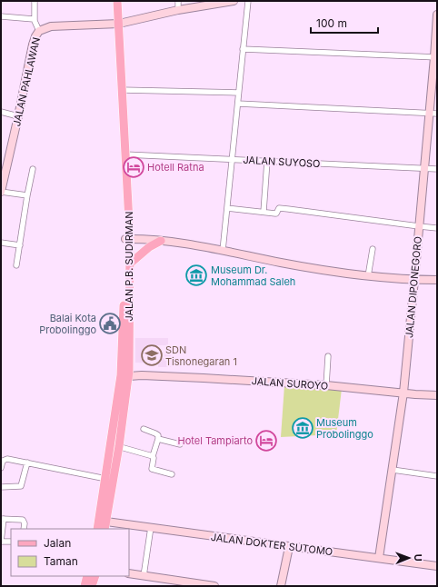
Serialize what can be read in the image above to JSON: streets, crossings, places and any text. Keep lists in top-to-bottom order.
{
  "streets": {
    "main road": [
      "JALAN PAHLAWAN",
      "JALAN P.B. SUDIRMAN",
      "JALAN DIPONEGORO",
      "JALAN SUROYO",
      "JALAN DOKTER SUTOMO"
    ],
    "street": ["JALAN SUYOSO"]
  },
  "crossings": [
    ["JALAN PAHLAWAN", "JALAN P.B. SUDIRMAN"],
    ["JALAN SUYOSO", "JALAN P.B. SUDIRMAN"],
    ["JALAN SUYOSO", "JALAN DIPONEGORO"],
    ["JALAN P.B. SUDIRMAN", "JALAN SUROYO"],
    ["JALAN P.B. SUDIRMAN", "JALAN DOKTER SUTOMO"],
    ["JALAN DIPONEGORO", "JALAN SUROYO"],
    ["JALAN DIPONEGORO", "JALAN DOKTER SUTOMO"]
  ],
  "places": {
    "hotel": ["Hotell Ratna", "Hotel Tampiarto"],
    "museum": ["Museum Dr. Mohammad Saleh", "Museum Probolinggo"],
    "public building": ["Balai Kota Probolinggo"],
    "school or university": ["SDN Tisnonegaran 1"]
  },
  "legend": ["Jalan", "Taman"],
  "scale_bar": "100 m",
  "north": "right"
}
